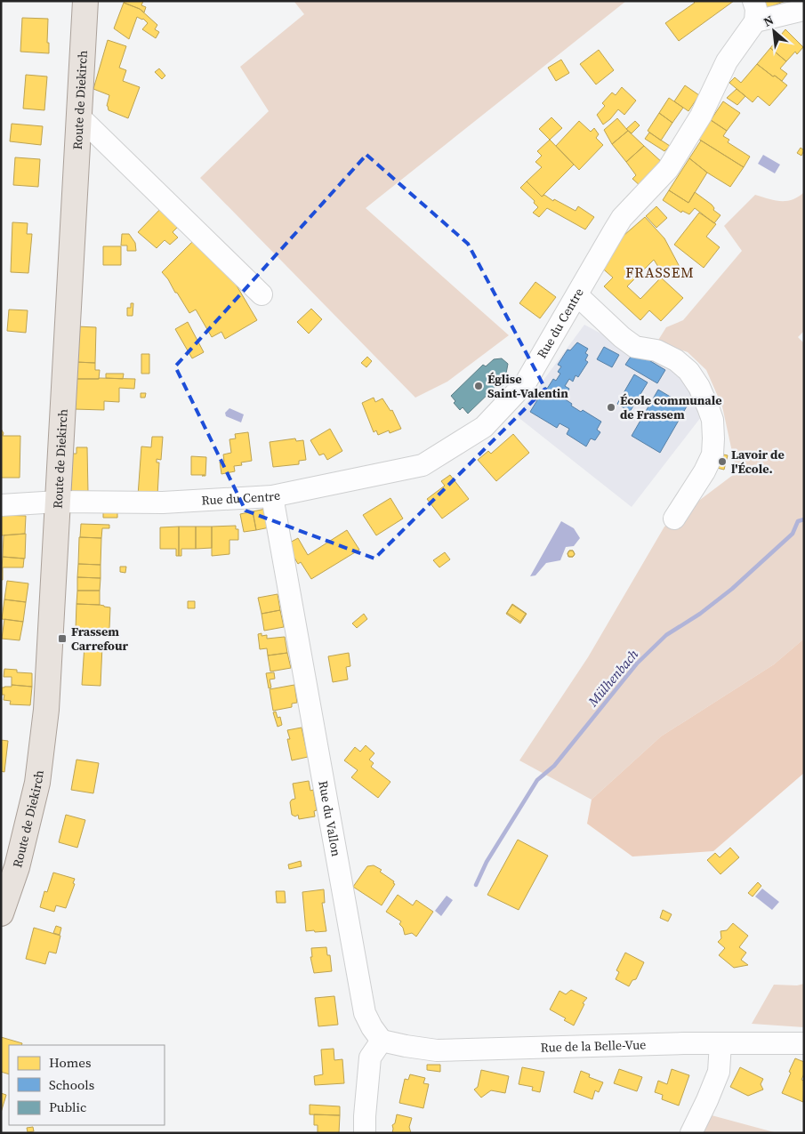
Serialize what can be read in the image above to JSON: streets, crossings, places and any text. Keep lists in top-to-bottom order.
{
  "streets": {
    "main road": ["Route de Diekirch"],
    "street": ["Rue du Centre", "Rue du Vallon", "Rue de la Belle-Vue"]
  },
  "crossings": [
    ["Route de Diekirch", "Rue du Centre"],
    ["Rue du Centre", "Rue du Vallon"],
    ["Rue du Vallon", "Rue de la Belle-Vue"]
  ],
  "districts": ["FRASSEM"],
  "water": ["Mülhenbach"],
  "places": {
    "other": ["Église Saint-Valentin", "École communale de Frassem", "Lavoir de l'École."],
    "transit": ["Frassem Carrefour"]
  },
  "legend": ["Homes", "Schools", "Public"],
  "north": "top left"
}
